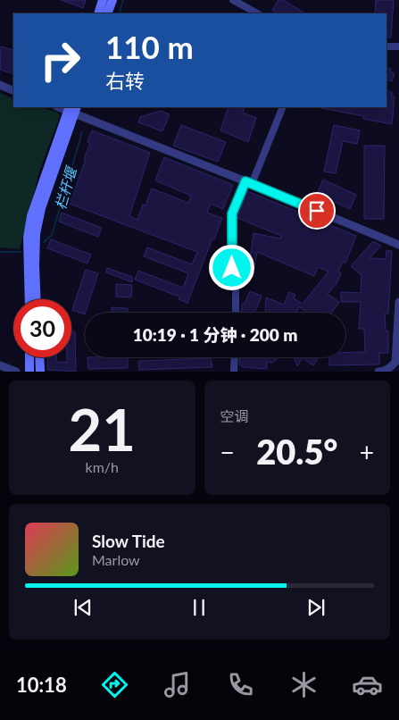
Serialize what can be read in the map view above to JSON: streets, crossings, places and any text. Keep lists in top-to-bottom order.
{
  "water": ["栏杆堰"],
  "page": {
    "turn": ["110 m", "右转"],
    "limit": "30",
    "trip": "10:19 · 1 分钟 · 200 m",
    "tile": [
      ["21", "km/h"],
      "空调"
    ],
    "heat": ["−", "20.5°", "+"],
    "song": ["Slow Tide", "Marlow"],
    "tabs": "10:18"
  }
}
